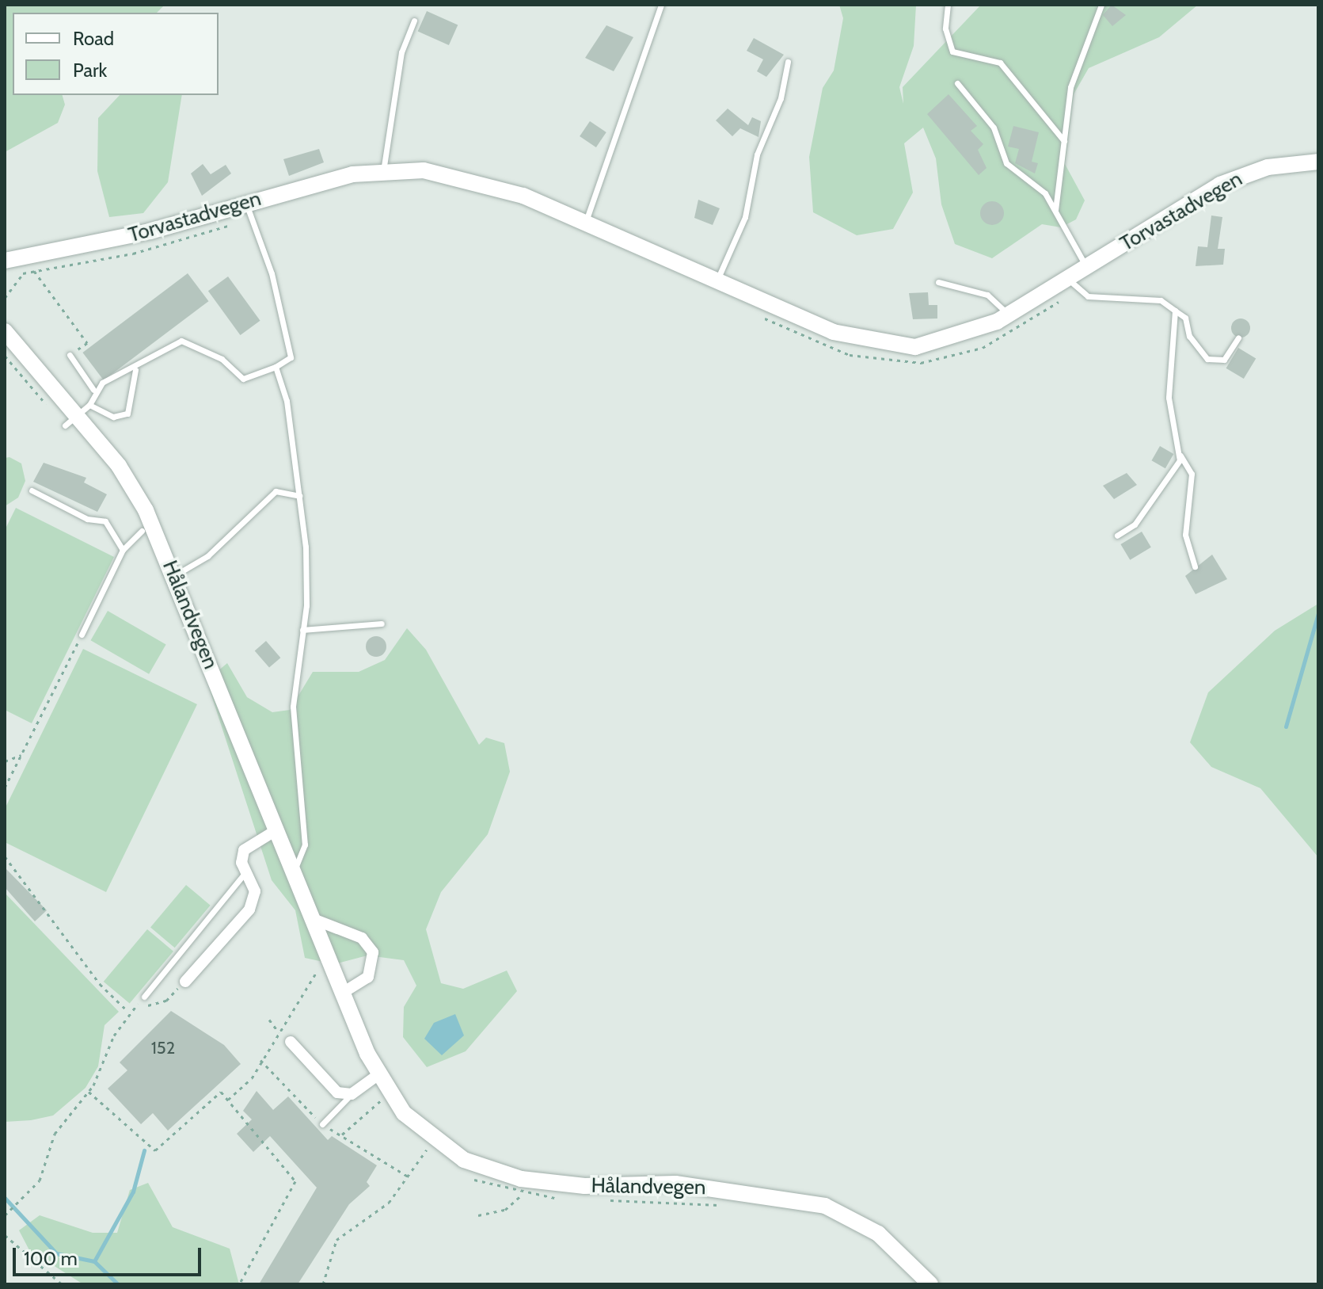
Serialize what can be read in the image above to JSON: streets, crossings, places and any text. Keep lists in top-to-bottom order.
{
  "streets": {
    "main road": ["Torvastadvegen", "Hålandvegen"]
  },
  "house_numbers": ["152"],
  "legend": ["Road", "Park"],
  "scale_bar": "100 m"
}
